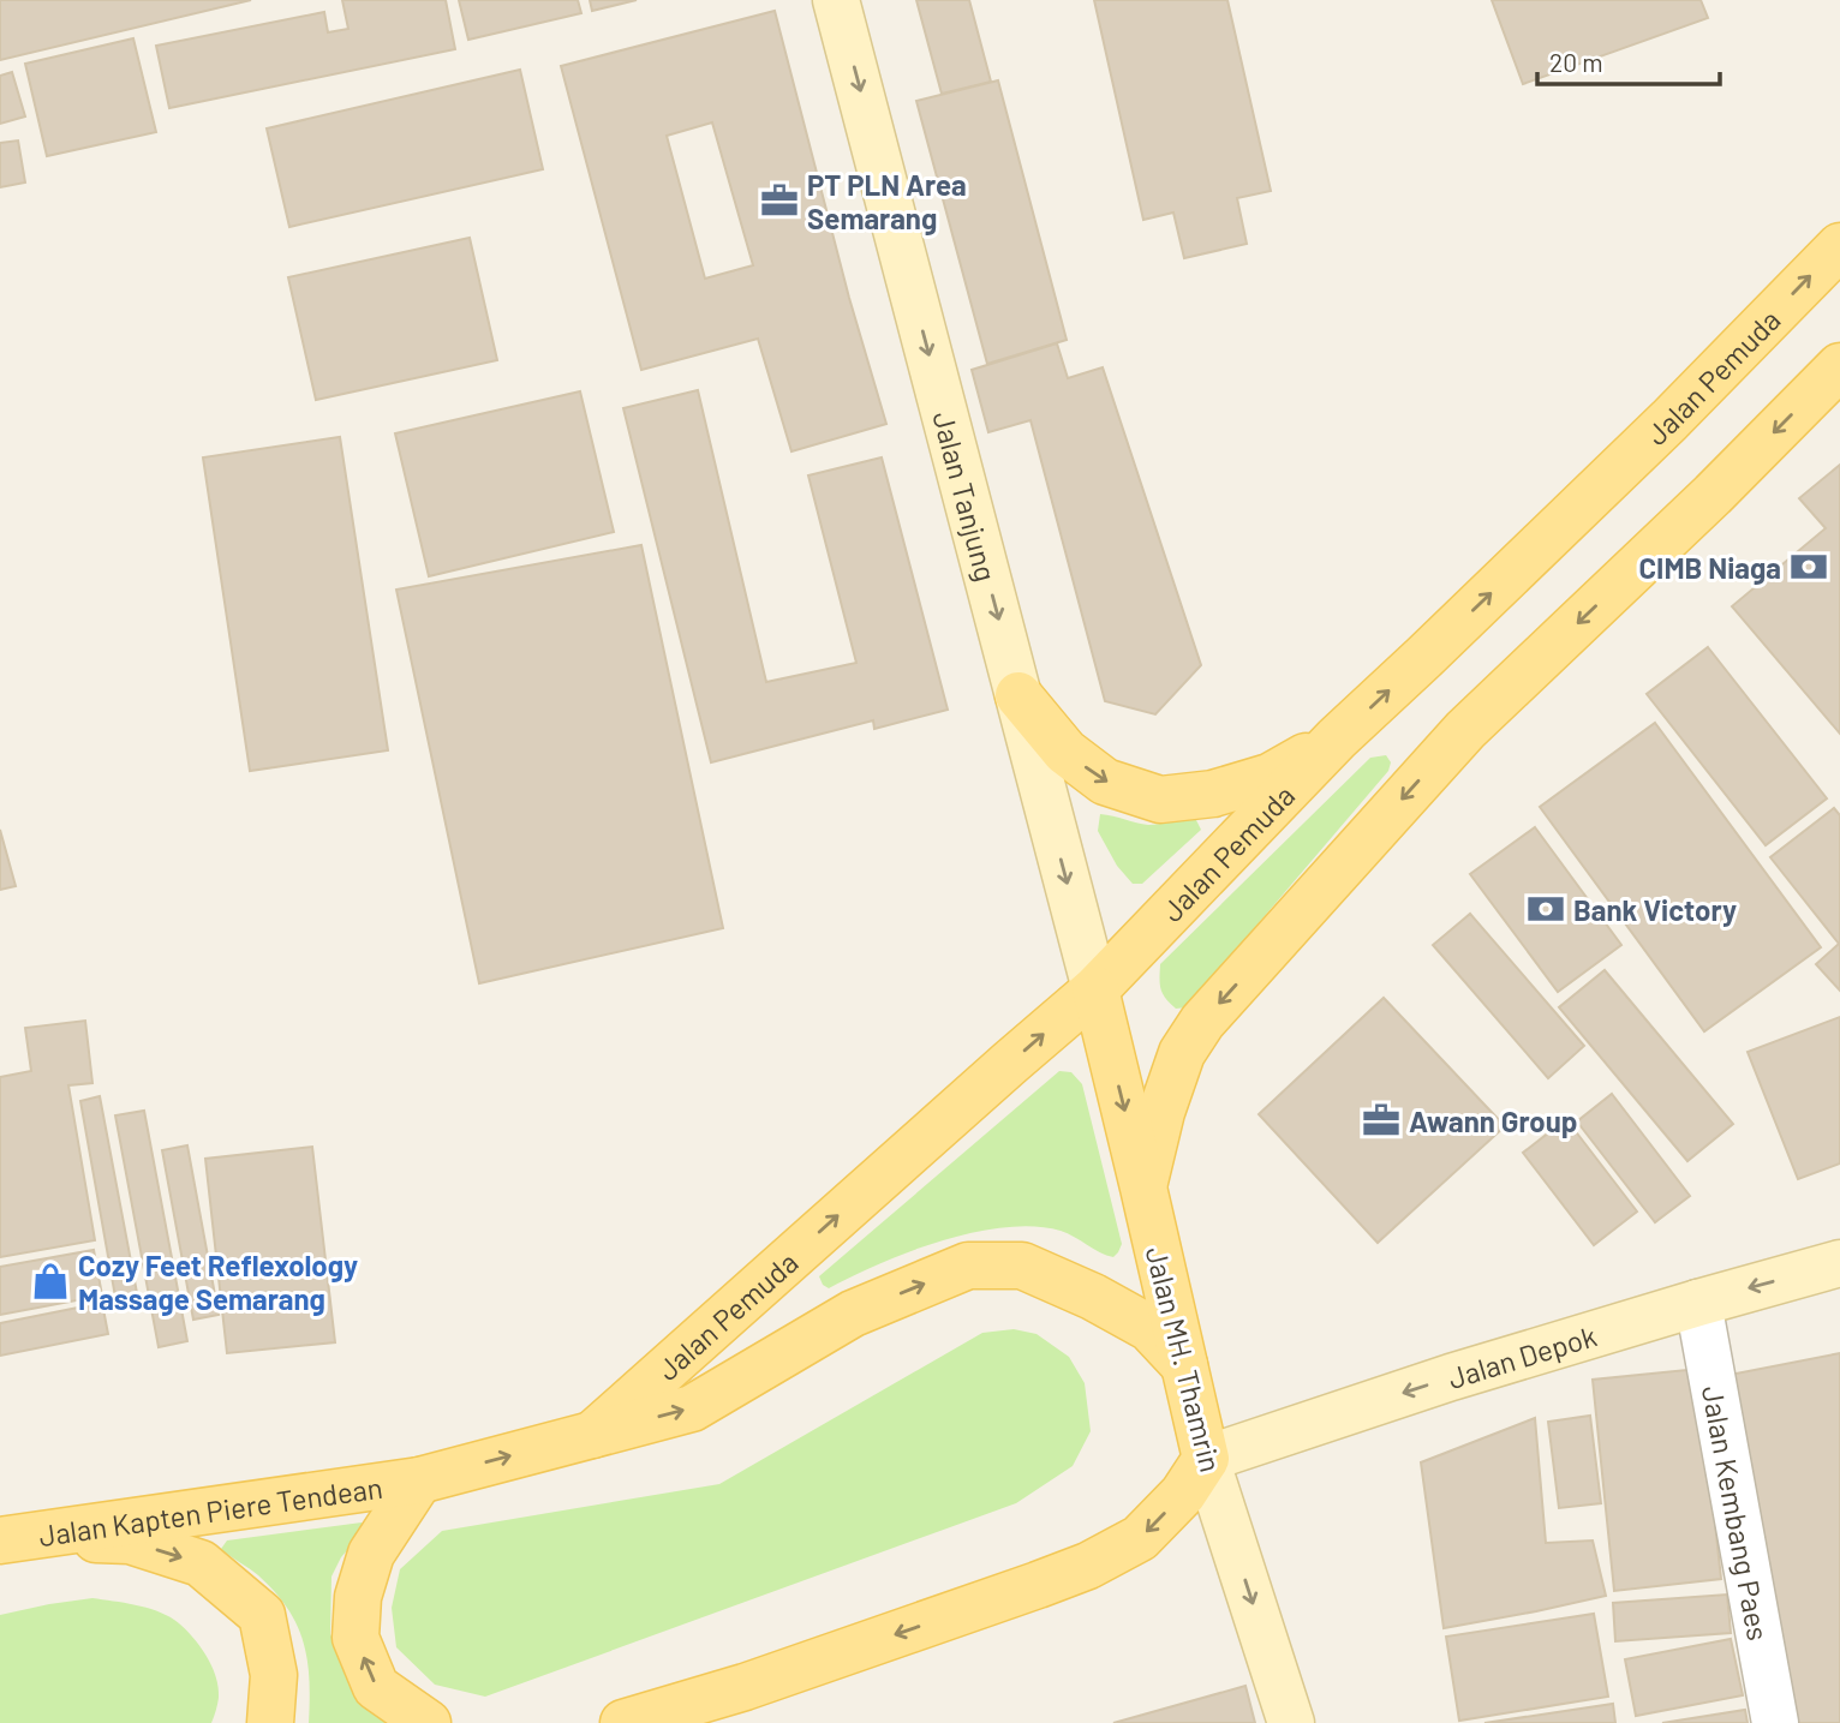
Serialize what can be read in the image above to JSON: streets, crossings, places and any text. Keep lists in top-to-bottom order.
{
  "streets": {
    "main road": [
      "Jalan Pemuda",
      "Jalan Tanjung",
      "Jalan Depok",
      "Jalan MH. Thamrin",
      "Jalan Kapten Piere Tendean"
    ],
    "street": ["Jalan Kembang Paes"]
  },
  "crossings": [
    ["Jalan Pemuda", "Jalan Tanjung"],
    ["Jalan Pemuda", "Jalan MH. Thamrin"],
    ["Jalan Pemuda", "Jalan Kapten Piere Tendean"],
    ["Jalan Tanjung", "Jalan MH. Thamrin"],
    ["Jalan Depok", "Jalan MH. Thamrin"],
    ["Jalan Depok", "Jalan Kembang Paes"]
  ],
  "one_way": ["Jalan Tanjung", "Jalan Depok", "Jalan MH. Thamrin"],
  "places": {
    "office": ["PT PLN Area Semarang", "Awann Group"],
    "bank": ["CIMB Niaga", "Bank Victory"],
    "shop": ["Cozy Feet Reflexology Massage Semarang"]
  },
  "scale_bar": "20 m"
}
